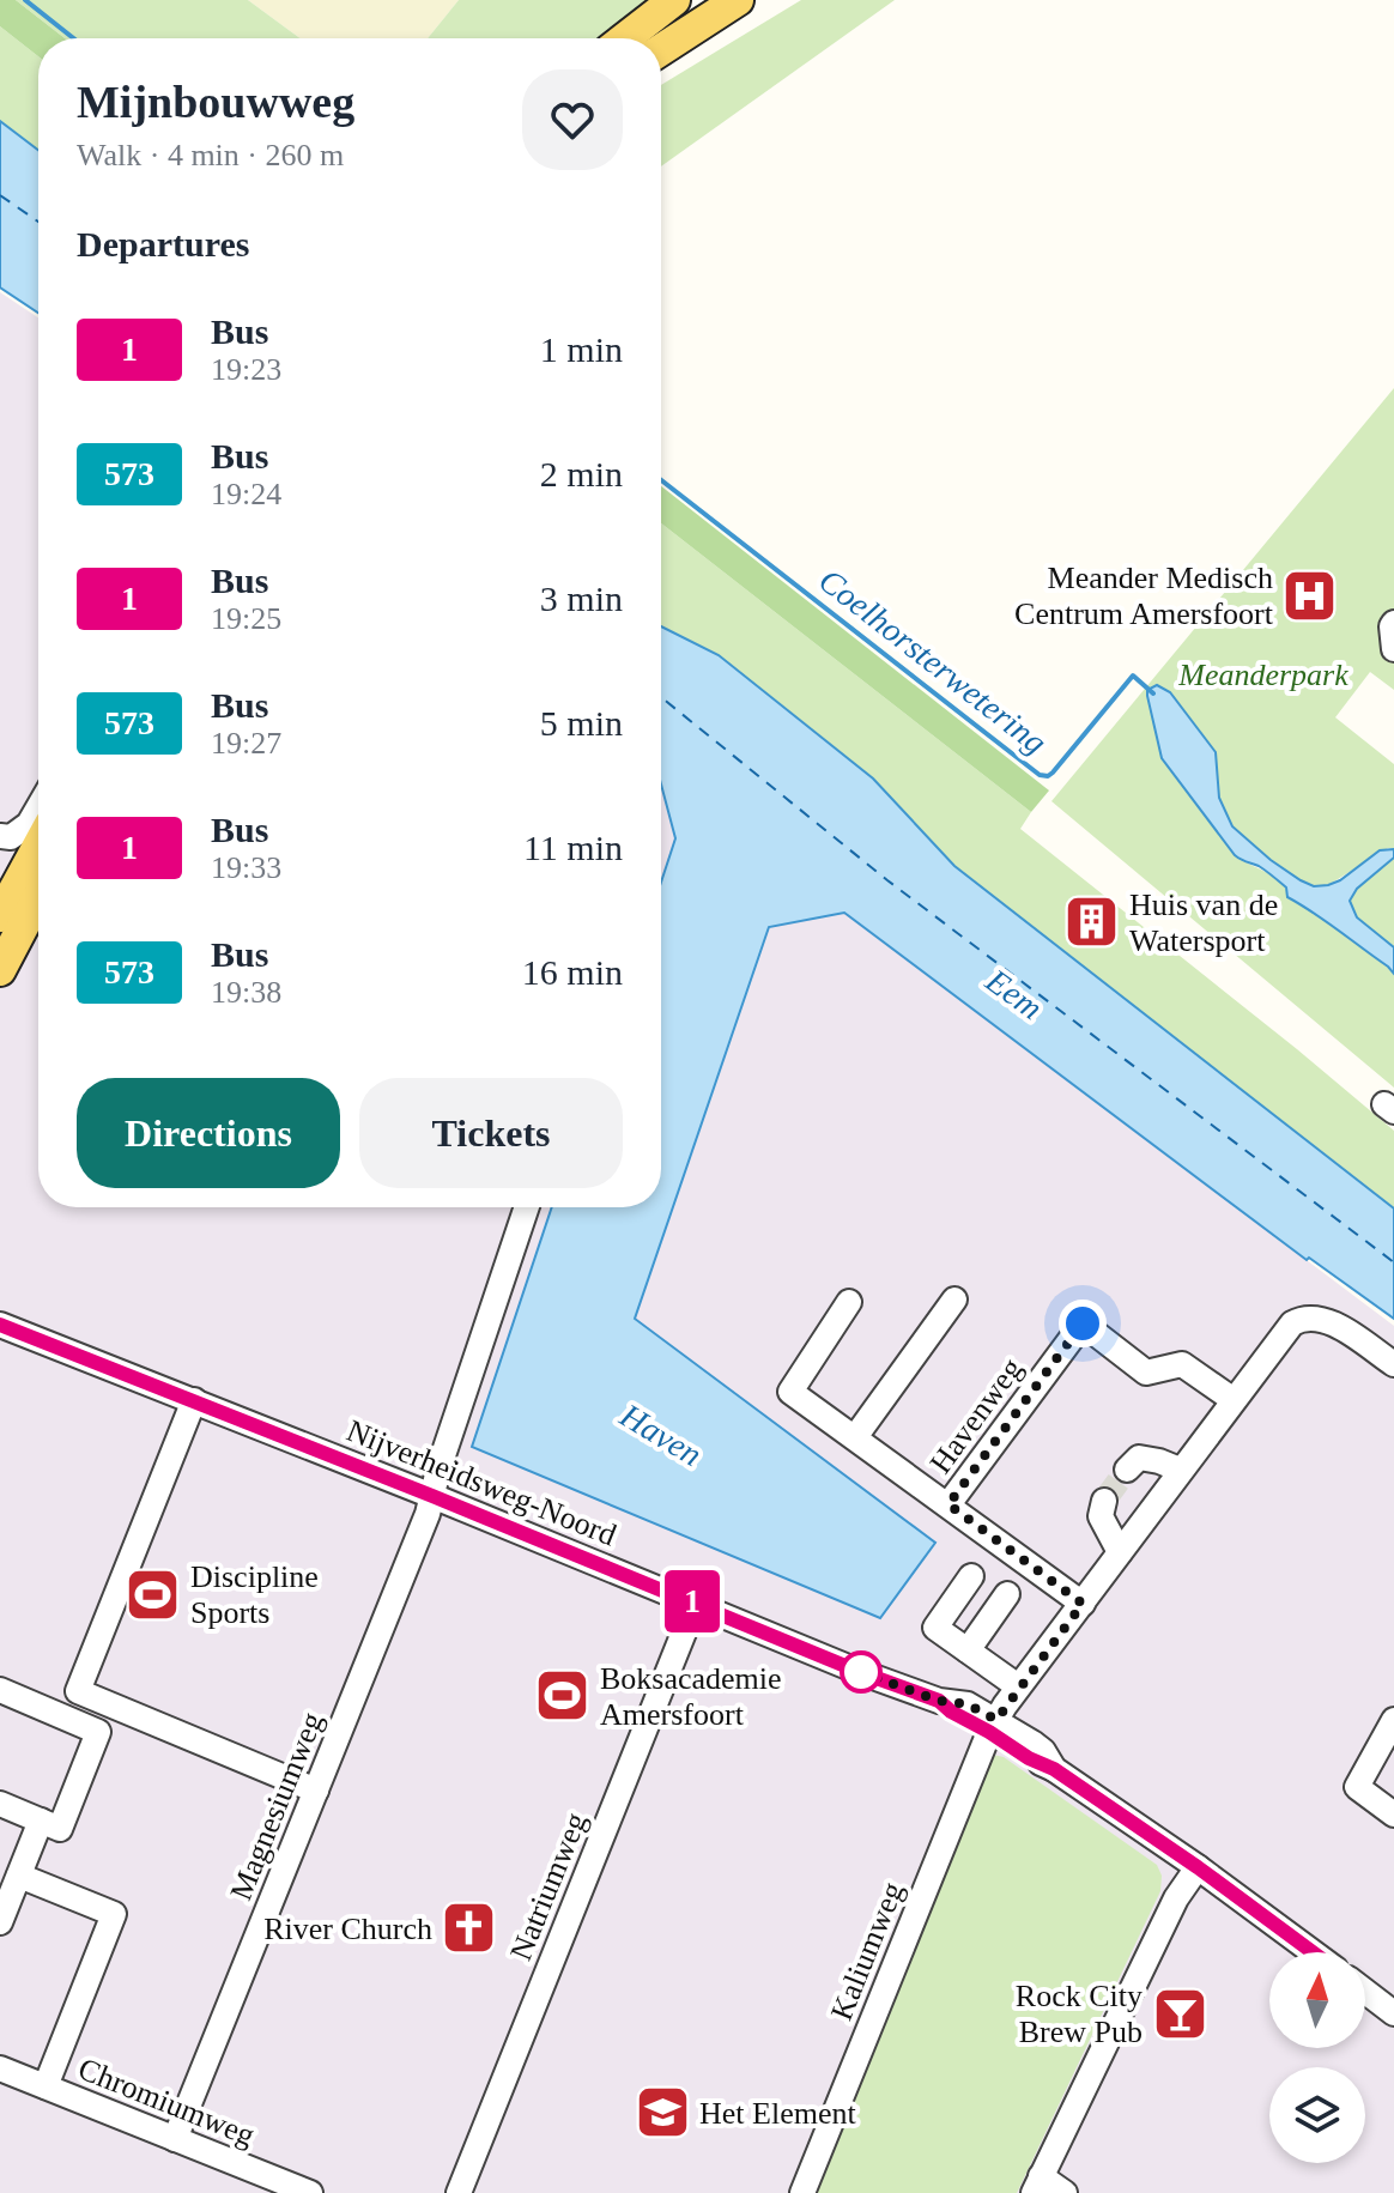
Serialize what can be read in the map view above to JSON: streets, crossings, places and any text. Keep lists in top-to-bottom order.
{
  "streets": {
    "street": [
      "Havenweg",
      "Nijverheidsweg-Noord",
      "Magnesiumweg",
      "Natriumweg",
      "Kaliumweg",
      "Chromiumweg"
    ]
  },
  "crossings": [
    ["Nijverheidsweg-Noord", "Magnesiumweg"],
    ["Nijverheidsweg-Noord", "Natriumweg"],
    ["Nijverheidsweg-Noord", "Kaliumweg"],
    ["Magnesiumweg", "Chromiumweg"]
  ],
  "water": ["Coelhorsterwetering", "Eem", "Haven"],
  "parks": ["Meanderpark"],
  "places": {
    "hospital": ["Meander Medisch Centrum Amersfoort"],
    "building": ["Huis van de Watersport"],
    "sports": ["Discipline Sports", "Boksacademie Amersfoort"],
    "church": ["River Church"],
    "bar": ["Rock City Brew Pub"],
    "school or university": ["Het Element"]
  },
  "lines": ["bus line 1"],
  "north": "top",
  "page": {
    "on_map": "1",
    "heading": [
      ["Mijnbouwweg", "Walk · 4 min · 260 m"],
      "Departures"
    ],
    "list": [
      {
        "mark": "1",
        "name": "Bus",
        "note": "19:23",
        "value": "1 min"
      },
      {
        "mark": "573",
        "name": "Bus",
        "note": "19:24",
        "value": "2 min"
      },
      {
        "mark": "1",
        "name": "Bus",
        "note": "19:25",
        "value": "3 min"
      },
      {
        "mark": "573",
        "name": "Bus",
        "note": "19:27",
        "value": "5 min"
      },
      {
        "mark": "1",
        "name": "Bus",
        "note": "19:33",
        "value": "11 min"
      },
      {
        "mark": "573",
        "name": "Bus",
        "note": "19:38",
        "value": "16 min"
      }
    ],
    "buttons": ["Directions", "Tickets"]
  }
}
